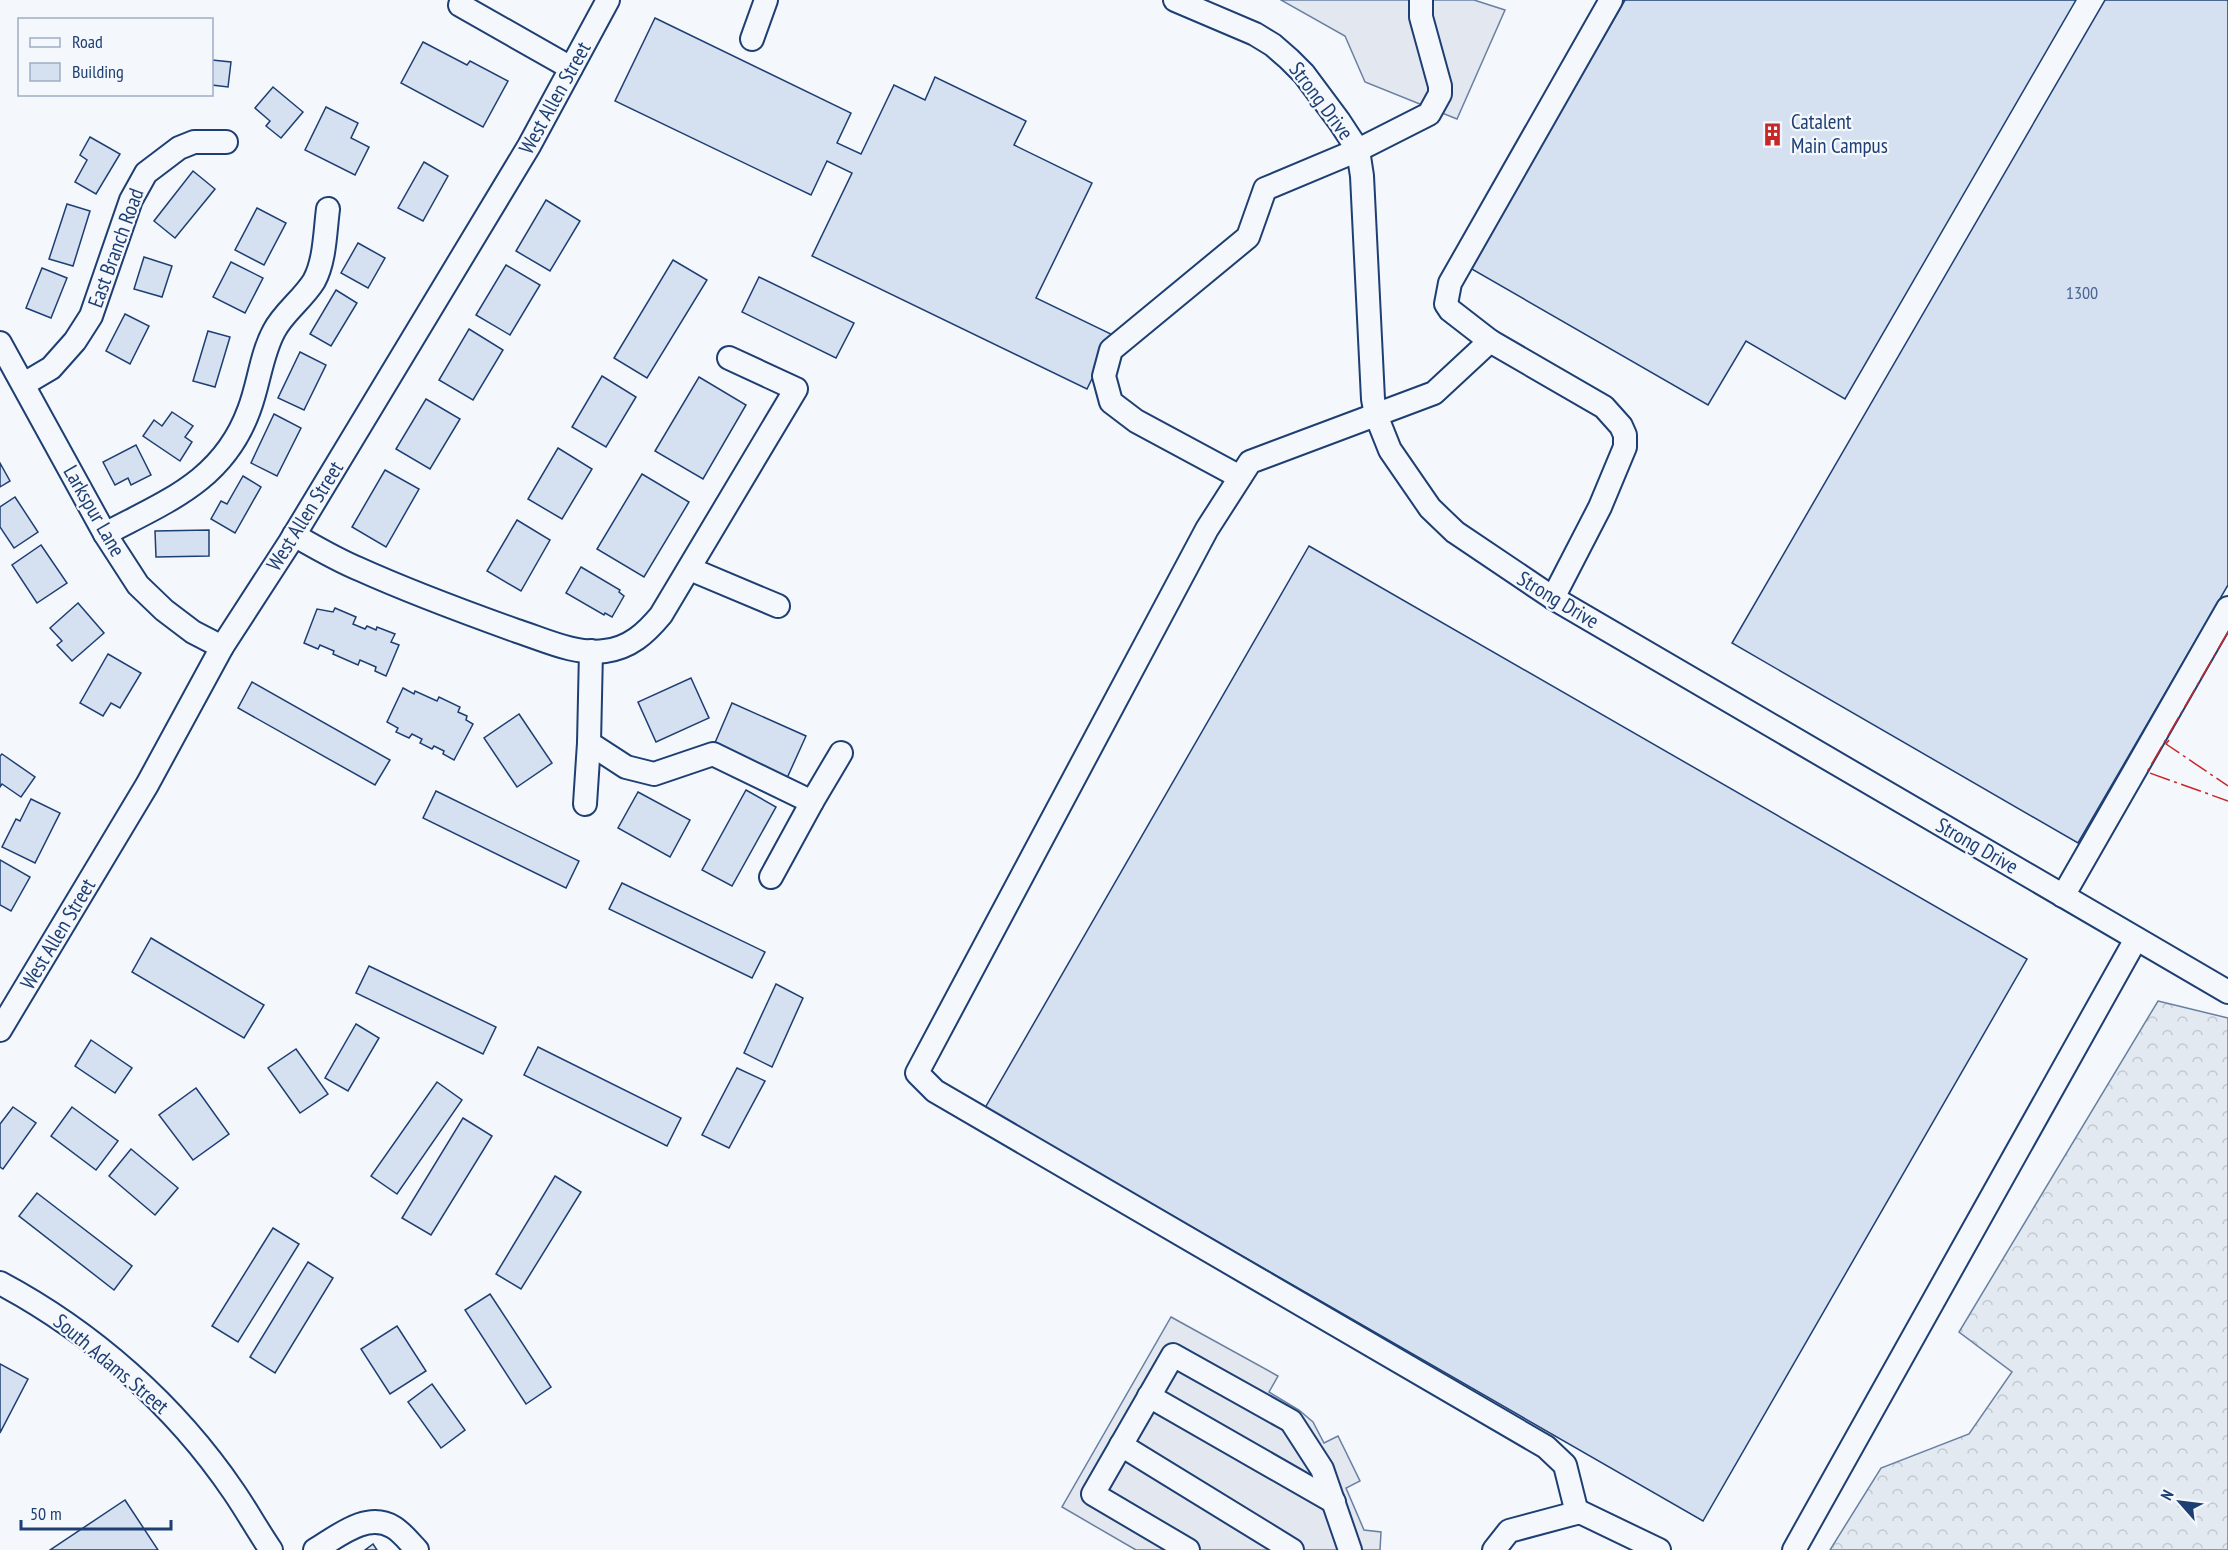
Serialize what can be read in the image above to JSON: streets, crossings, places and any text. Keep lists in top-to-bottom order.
{
  "streets": {
    "street": [
      "West Allen Street",
      "Strong Drive",
      "East Branch Road",
      "Larkspur Lane",
      "South Adams Street"
    ]
  },
  "crossings": [
    ["West Allen Street", "Larkspur Lane"],
    ["East Branch Road", "Larkspur Lane"]
  ],
  "places": {
    "building": ["Catalent Main Campus"]
  },
  "house_numbers": ["1300"],
  "legend": ["Road", "Building"],
  "scale_bar": "50 m",
  "north": "top left"
}
